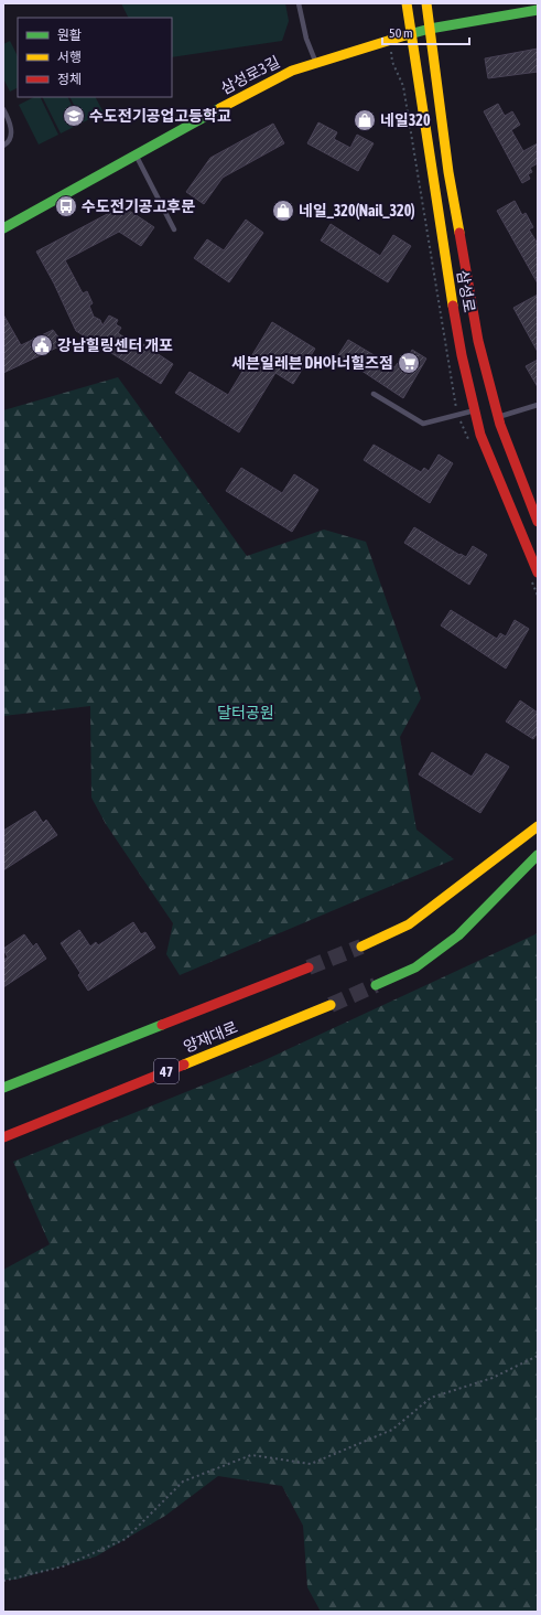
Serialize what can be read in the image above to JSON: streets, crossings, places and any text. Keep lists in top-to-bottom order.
{
  "streets": {
    "main road": [
      "삼성로3길",
      "삼성로",
      "양재대로",
      "47"
    ]
  },
  "crossings": [
    ["삼성로3길", "삼성로"]
  ],
  "parks": ["달터공원"],
  "places": {
    "school or university": ["수도전기공업고등학교"],
    "shop": ["네일320", "네일_320(Nail_320)"],
    "bus stop": ["수도전기공고후문"],
    "public building": ["강남힐링센터 개포"],
    "supermarket": ["세븐일레븐 DH아너힐즈점"]
  },
  "legend": ["원활", "서행", "정체"],
  "scale_bar": "50 m"
}
